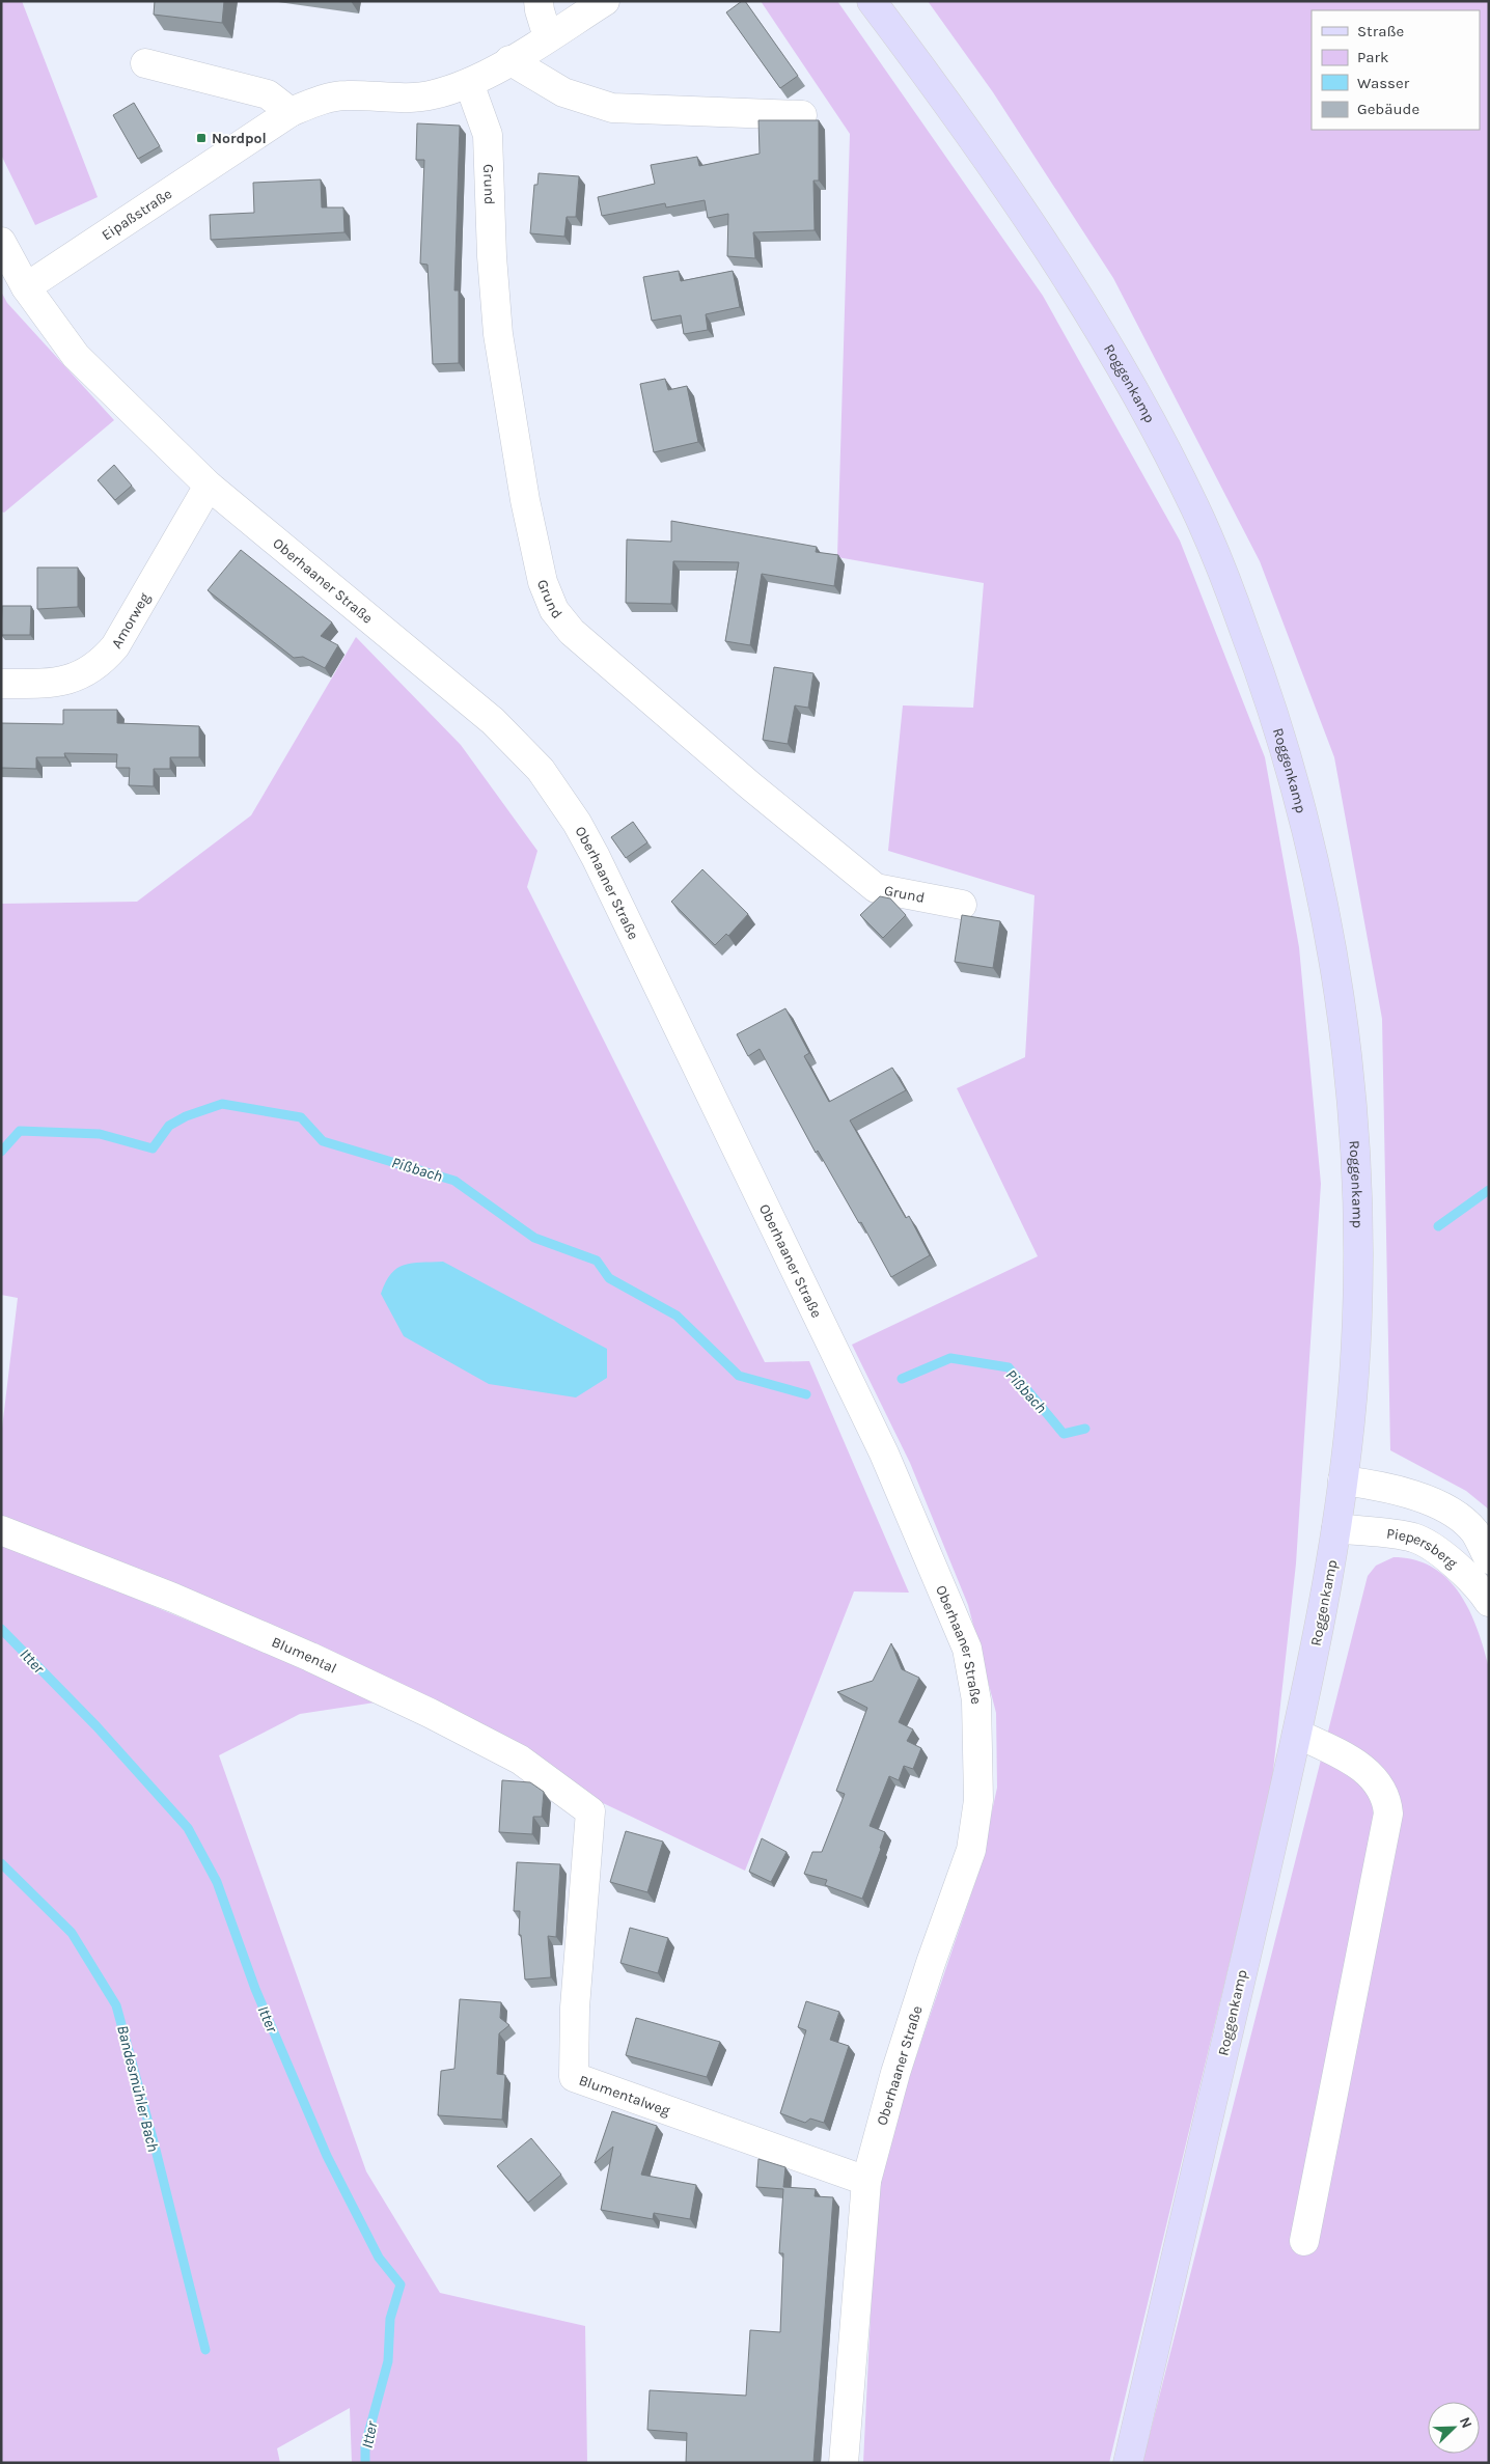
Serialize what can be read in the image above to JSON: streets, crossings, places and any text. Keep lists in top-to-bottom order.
{
  "streets": {
    "main road": ["Roggenkamp"],
    "street": [
      "Grund",
      "Eipaßstraße",
      "Oberhaaner Straße",
      "Amorweg",
      "Piepersberg",
      "Blumental",
      "Blumentalweg"
    ]
  },
  "crossings": [
    ["Grund", "Eipaßstraße"],
    ["Eipaßstraße", "Oberhaaner Straße"],
    ["Roggenkamp", "Piepersberg"],
    ["Oberhaaner Straße", "Amorweg"],
    ["Oberhaaner Straße", "Blumentalweg"],
    ["Blumental", "Blumentalweg"]
  ],
  "water": ["Pißbach", "Itter", "Bandesmühler Bach"],
  "places": {
    "transit": ["Nordpol"]
  },
  "legend": [
    "Straße",
    "Park",
    "Wasser",
    "Gebäude"
  ],
  "north": "top right"
}
